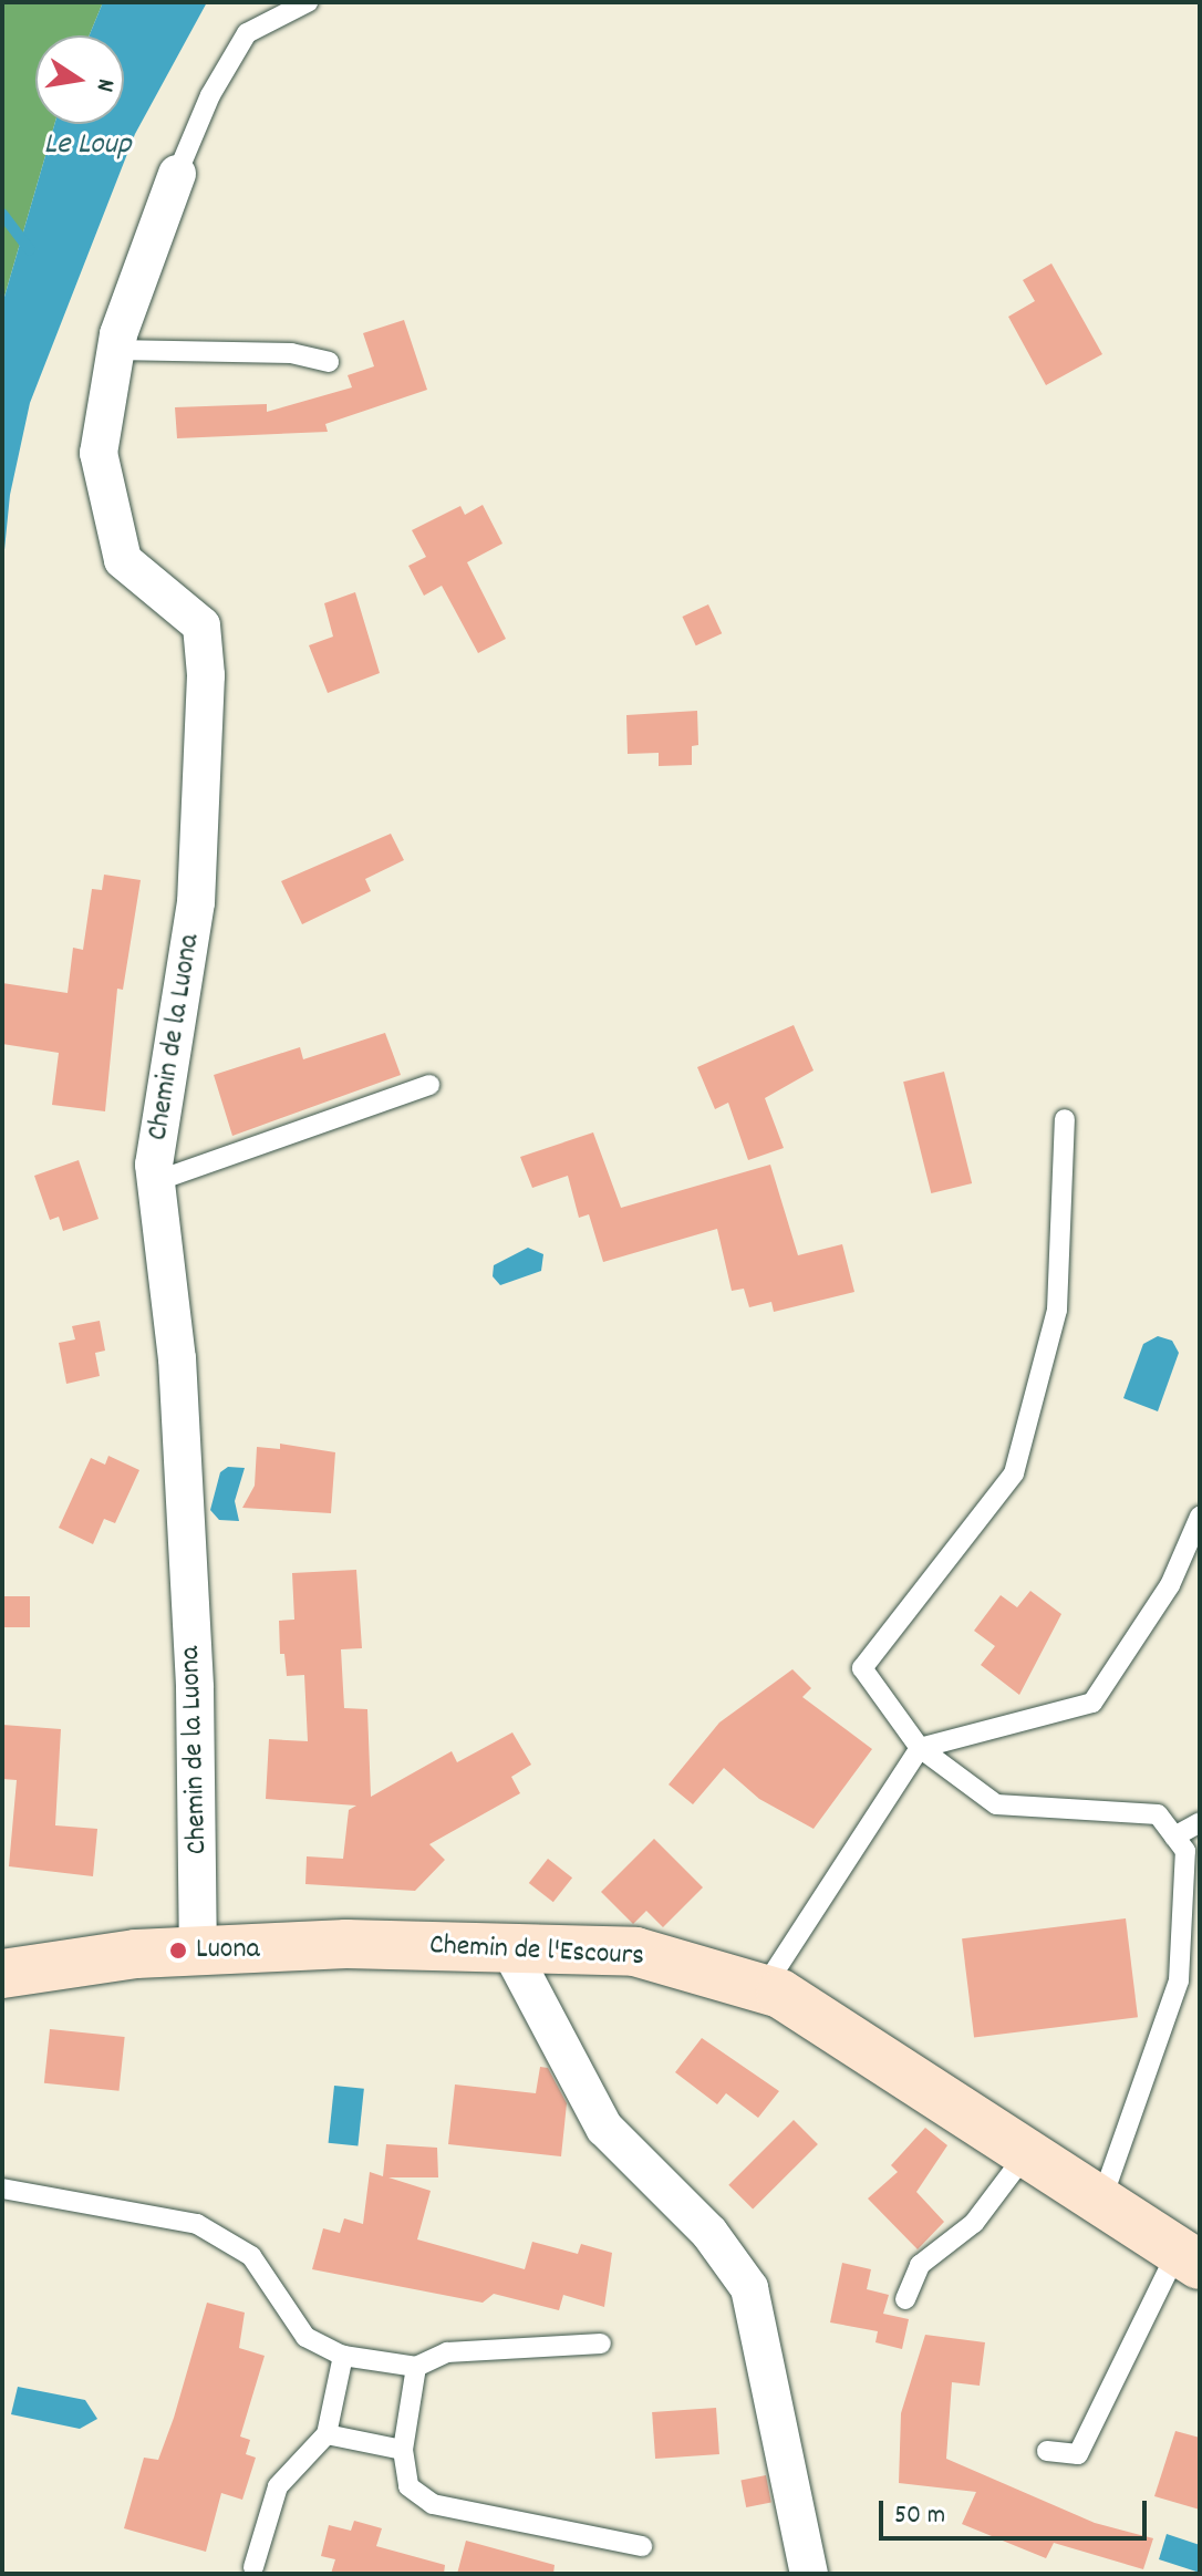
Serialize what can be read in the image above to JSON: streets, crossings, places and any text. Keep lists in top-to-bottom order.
{
  "streets": {
    "street": ["Chemin de la Luona", "Chemin de l'Escours"]
  },
  "crossings": [
    ["Chemin de la Luona", "Chemin de l'Escours"]
  ],
  "water": ["Le Loup"],
  "places": ["Luona"],
  "scale_bar": "50 m",
  "north": "right"
}
